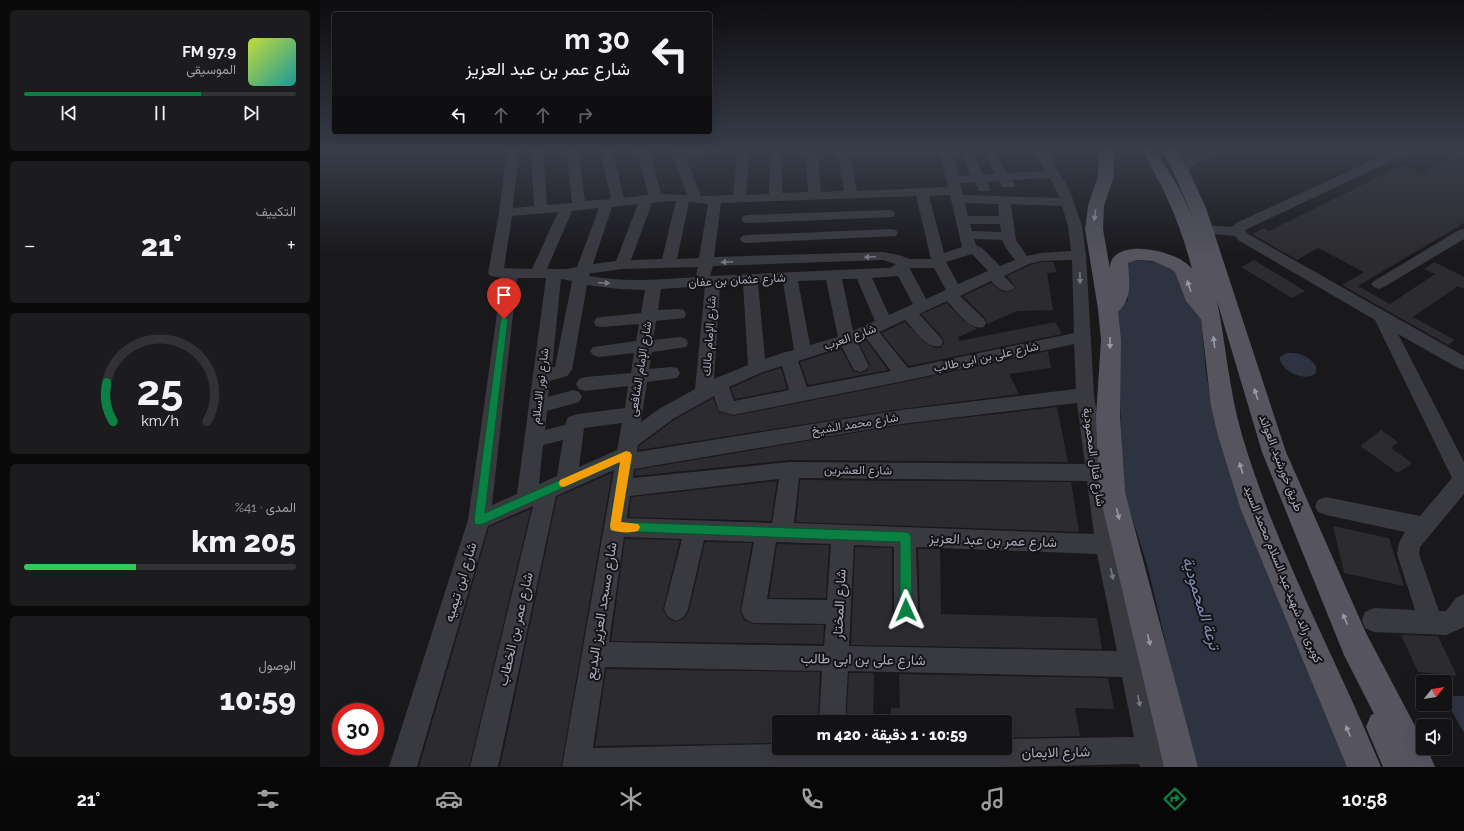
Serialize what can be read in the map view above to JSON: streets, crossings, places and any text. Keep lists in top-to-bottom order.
{
  "streets": {
    "main road": ["طريق خورشيد, العوائد", "كوبرى رائد شهيد عبد السلام محمد السيد"],
    "street": [
      "شارع عثمان بن عفان",
      "شارع الإمام مالك",
      "شارع العرب",
      "شارع على بن ابى طالب",
      "شارع الإمام الشافعى",
      "شارع نور الاسلام",
      "شارع محمد الشيخ",
      "شارع قنال المحمودية",
      "شارع العشرين",
      "شارع عمر بن عبد العزيز",
      "شارع ابن تيميه",
      "شارع المختار",
      "شارع مسجد العزيز البديع",
      "شارع عمر بن الخطاب",
      "شارع الايمان"
    ]
  },
  "crossings": [
    ["شارع عثمان بن عفان", "شارع الإمام مالك"],
    ["شارع عثمان بن عفان", "شارع الإمام الشافعى"],
    ["شارع عثمان بن عفان", "شارع نور الاسلام"],
    ["شارع عثمان بن عفان", "شارع ابن تيميه"],
    ["شارع الإمام مالك", "شارع العرب"],
    ["شارع الإمام مالك", "شارع على بن ابى طالب"],
    ["شارع العرب", "شارع على بن ابى طالب"],
    ["شارع العرب", "شارع الإمام الشافعى"],
    ["شارع العرب", "شارع نور الاسلام"],
    ["شارع العرب", "شارع محمد الشيخ"],
    ["شارع العرب", "شارع قنال المحمودية"],
    ["شارع العرب", "شارع ابن تيميه"],
    ["شارع العرب", "شارع مسجد العزيز البديع"],
    ["شارع العرب", "شارع عمر بن الخطاب"],
    ["شارع على بن ابى طالب", "شارع قنال المحمودية"],
    ["شارع على بن ابى طالب", "شارع المختار"],
    ["شارع على بن ابى طالب", "شارع مسجد العزيز البديع"],
    ["شارع الإمام الشافعى", "شارع محمد الشيخ"],
    ["شارع الإمام الشافعى", "شارع مسجد العزيز البديع"],
    ["شارع نور الاسلام", "شارع عمر بن الخطاب"],
    ["شارع محمد الشيخ", "شارع قنال المحمودية"],
    ["شارع محمد الشيخ", "شارع مسجد العزيز البديع"],
    ["شارع قنال المحمودية", "شارع العشرين"],
    ["شارع قنال المحمودية", "شارع عمر بن عبد العزيز"],
    ["شارع قنال المحمودية", "شارع الايمان"],
    ["شارع العشرين", "شارع مسجد العزيز البديع"],
    ["شارع عمر بن عبد العزيز", "شارع المختار"],
    ["شارع عمر بن عبد العزيز", "شارع مسجد العزيز البديع"],
    ["شارع مسجد العزيز البديع", "شارع الايمان"]
  ],
  "one_way": ["شارع قنال المحمودية"],
  "water": ["ترعة المحمودية"],
  "north": "top right",
  "page": {
    "turn": ["30 m", "شارع عمر بن عبد العزيز"],
    "song": ["97.9 FM", "الموسيقى"],
    "tile": [
      "التكييف",
      ["المدى · 41%", "205 km"],
      ["الوصول", "10:59"]
    ],
    "heat": ["−", "21°", "+"],
    "limit": "30",
    "trip": "10:59 · 1 دقيقة · 420 m",
    "tabs": ["10:58", "21°"],
    "gauge": ["25", "km/h"]
  }
}
